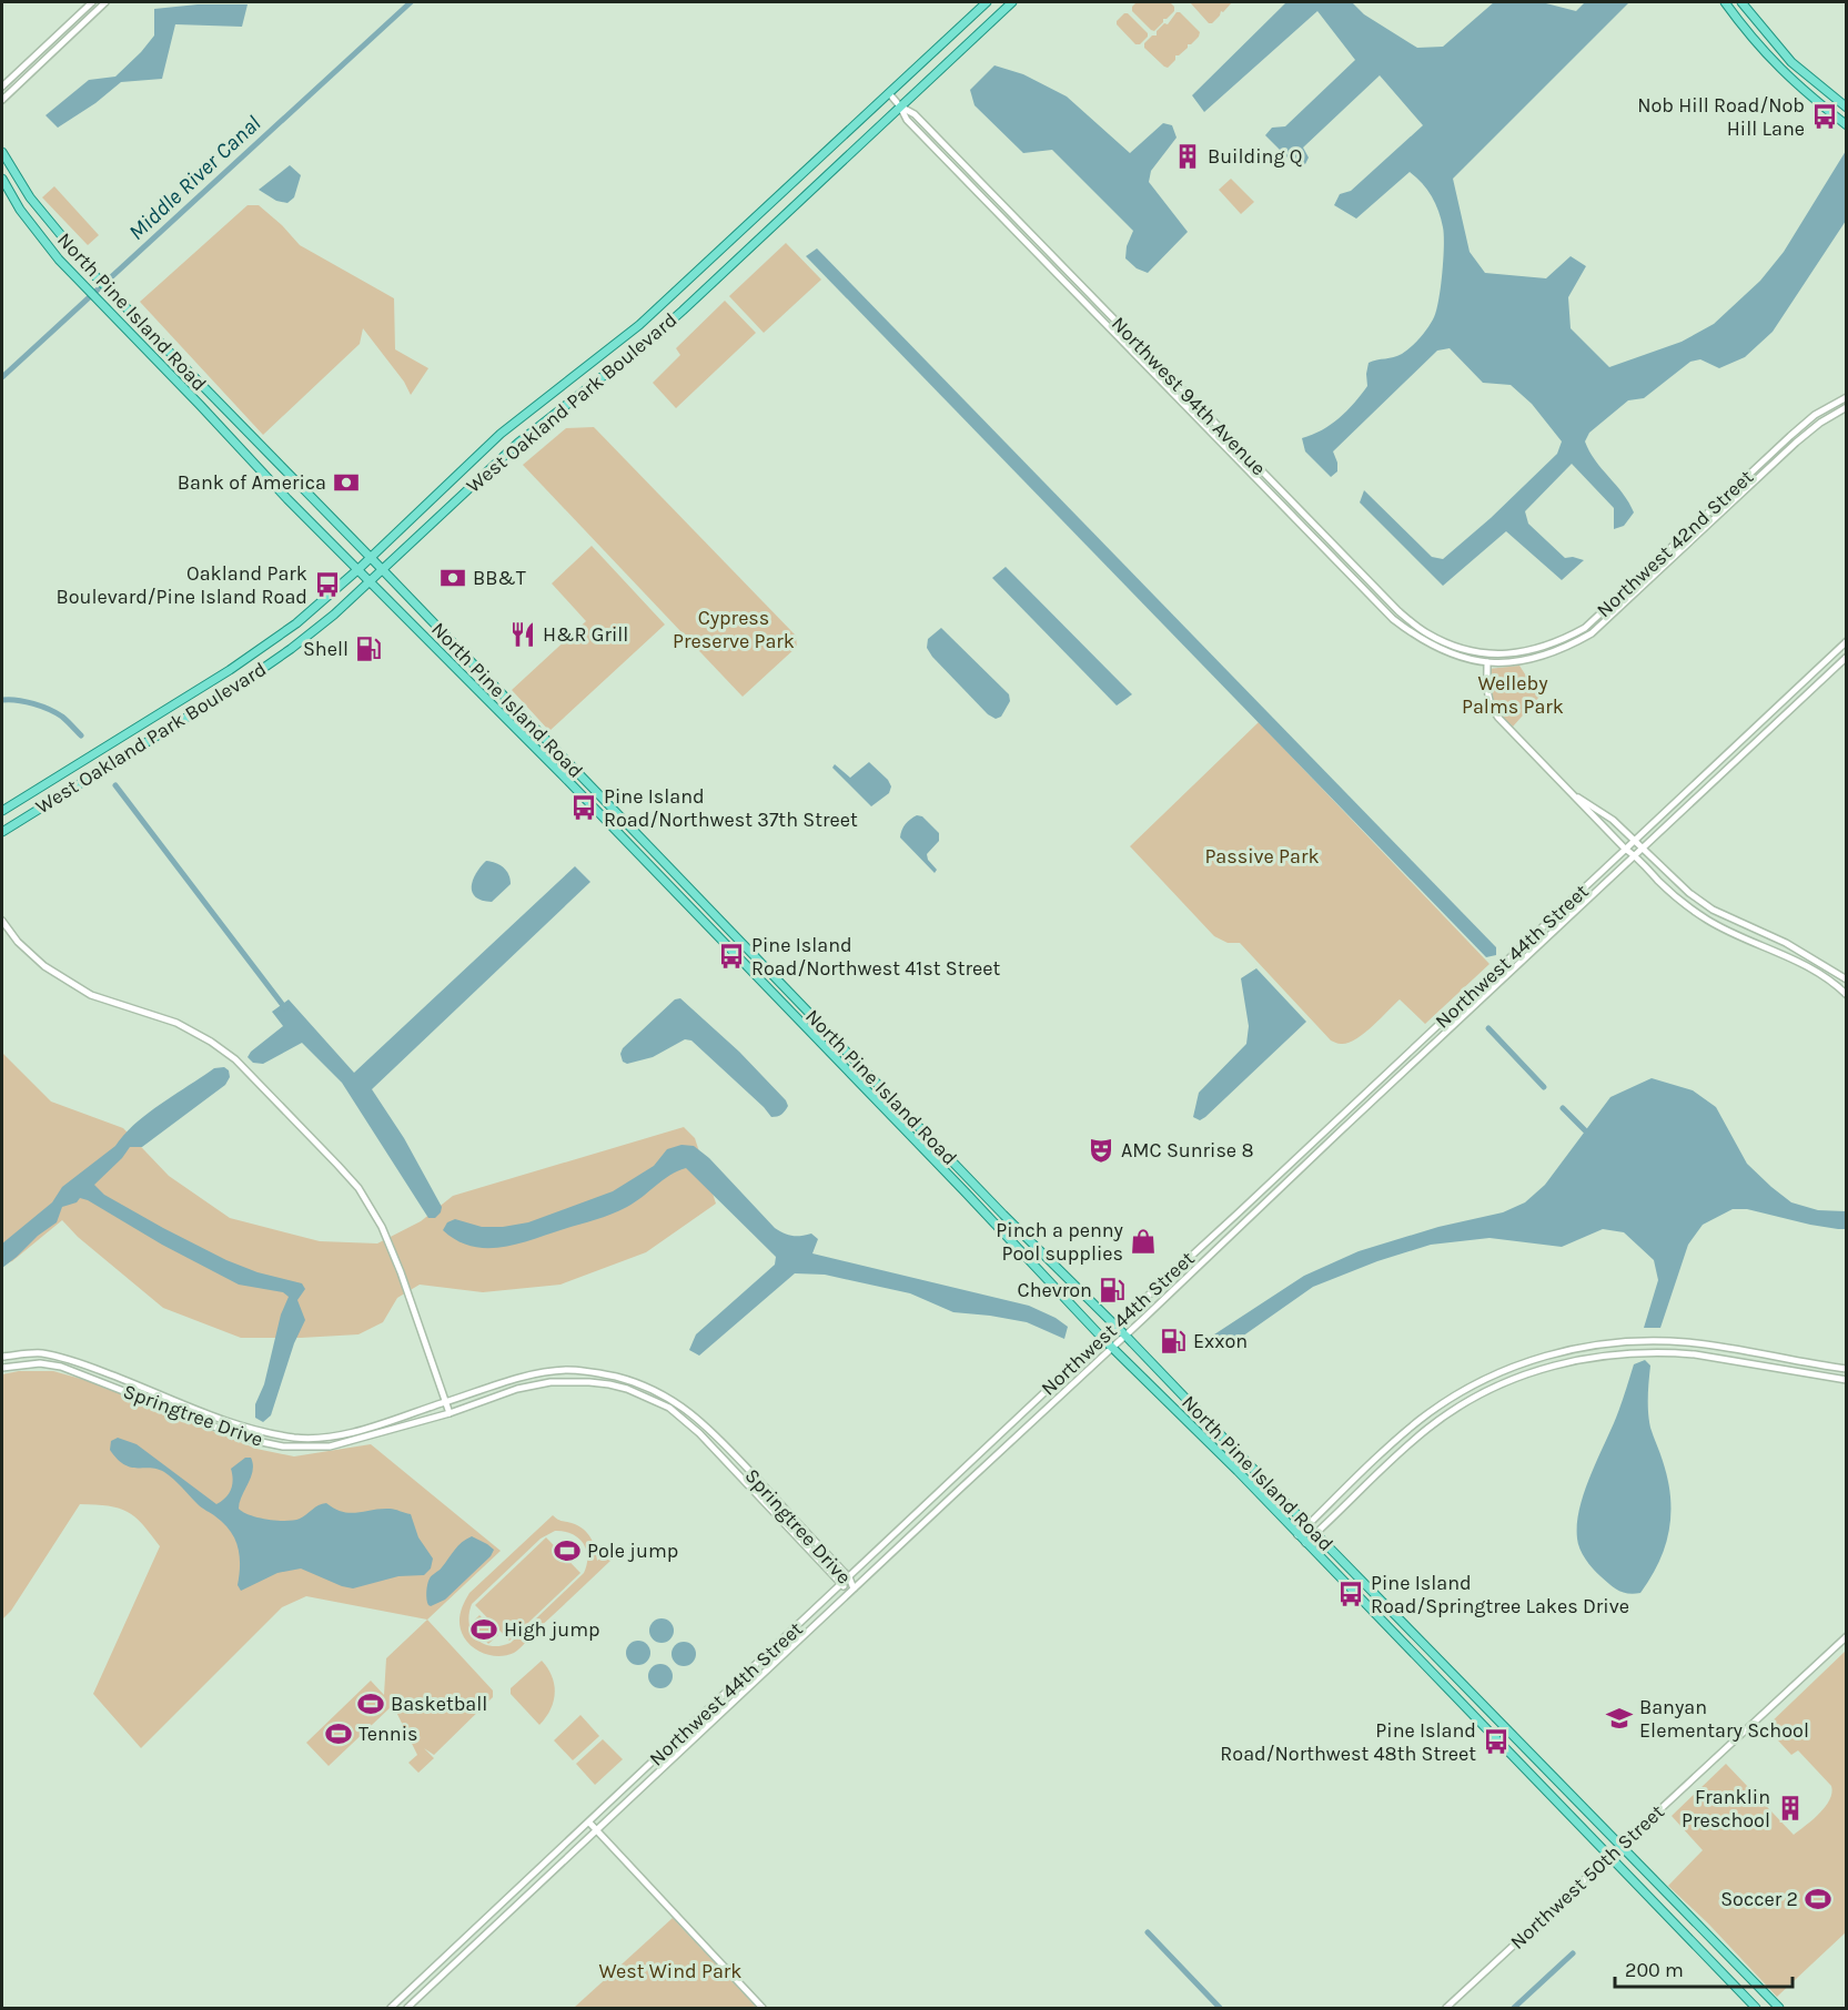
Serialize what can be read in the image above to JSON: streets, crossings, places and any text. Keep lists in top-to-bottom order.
{
  "streets": {
    "main road": ["North Pine Island Road", "West Oakland Park Boulevard"],
    "street": [
      "Northwest 94th Avenue",
      "Northwest 42nd Street",
      "Northwest 44th Street",
      "Springtree Drive",
      "Northwest 50th Street"
    ]
  },
  "crossings": [
    ["North Pine Island Road", "West Oakland Park Boulevard"],
    ["North Pine Island Road", "Northwest 44th Street"],
    ["North Pine Island Road", "Northwest 50th Street"],
    ["Northwest 94th Avenue", "West Oakland Park Boulevard"],
    ["Northwest 94th Avenue", "Northwest 42nd Street"],
    ["Northwest 44th Street", "Springtree Drive"]
  ],
  "water": ["Middle River Canal"],
  "parks": [
    "Cypress Preserve Park",
    "Welleby Palms Park",
    "Passive Park",
    "West Wind Park"
  ],
  "places": {
    "bus stop": [
      "Nob Hill Road/Nob Hill Lane",
      "Oakland Park Boulevard/Pine Island Road",
      "Pine Island Road/Northwest 37th Street",
      "Pine Island Road/Northwest 41st Street",
      "Pine Island Road/Springtree Lakes Drive",
      "Pine Island Road/Northwest 48th Street"
    ],
    "building": ["Building Q", "Franklin Preschool"],
    "bank": ["Bank of America", "BB&T"],
    "restaurant": ["H&R Grill"],
    "fuel station": ["Shell", "Chevron", "Exxon"],
    "theatre": ["AMC Sunrise 8"],
    "shop": ["Pinch a penny Pool supplies"],
    "sports": [
      "Pole jump",
      "High jump",
      "Basketball",
      "Tennis",
      "Soccer 2"
    ],
    "school or university": ["Banyan Elementary School"]
  },
  "scale_bar": "200 m"
}
